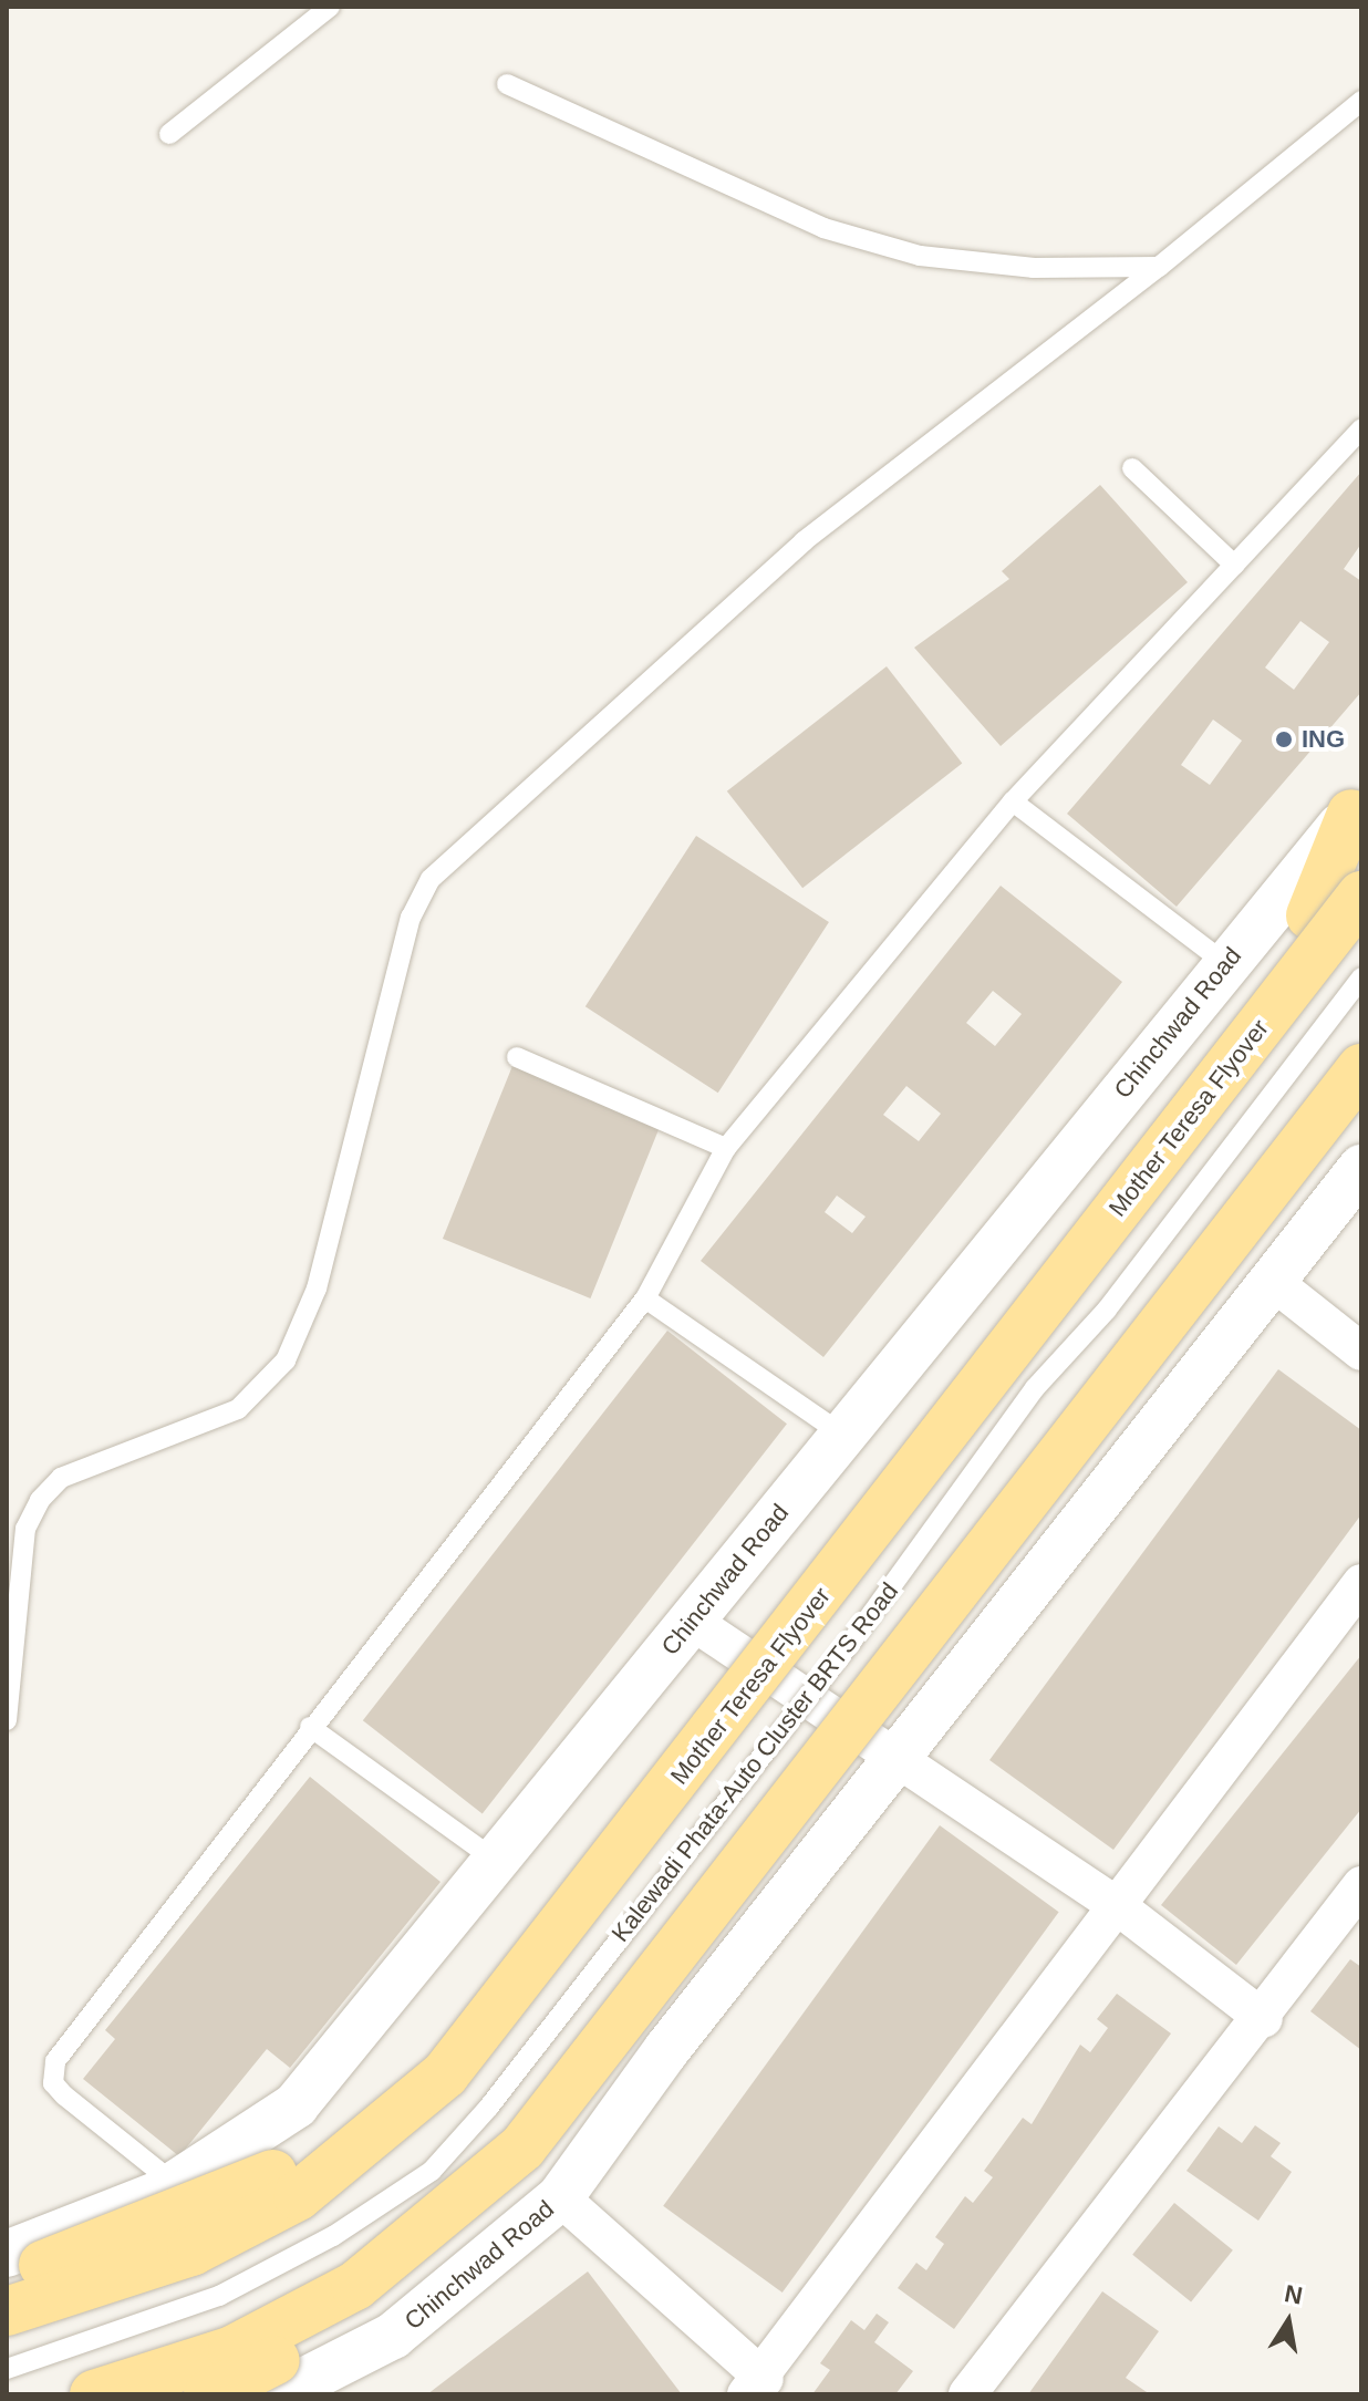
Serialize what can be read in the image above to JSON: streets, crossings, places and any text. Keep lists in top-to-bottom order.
{
  "streets": {
    "main road": ["Mother Teresa Flyover"],
    "street": ["Chinchwad Road"],
    "lane": ["Kalewadi Phata-Auto Cluster BRTS Road"]
  },
  "places": ["ING"],
  "north": "top"
}
